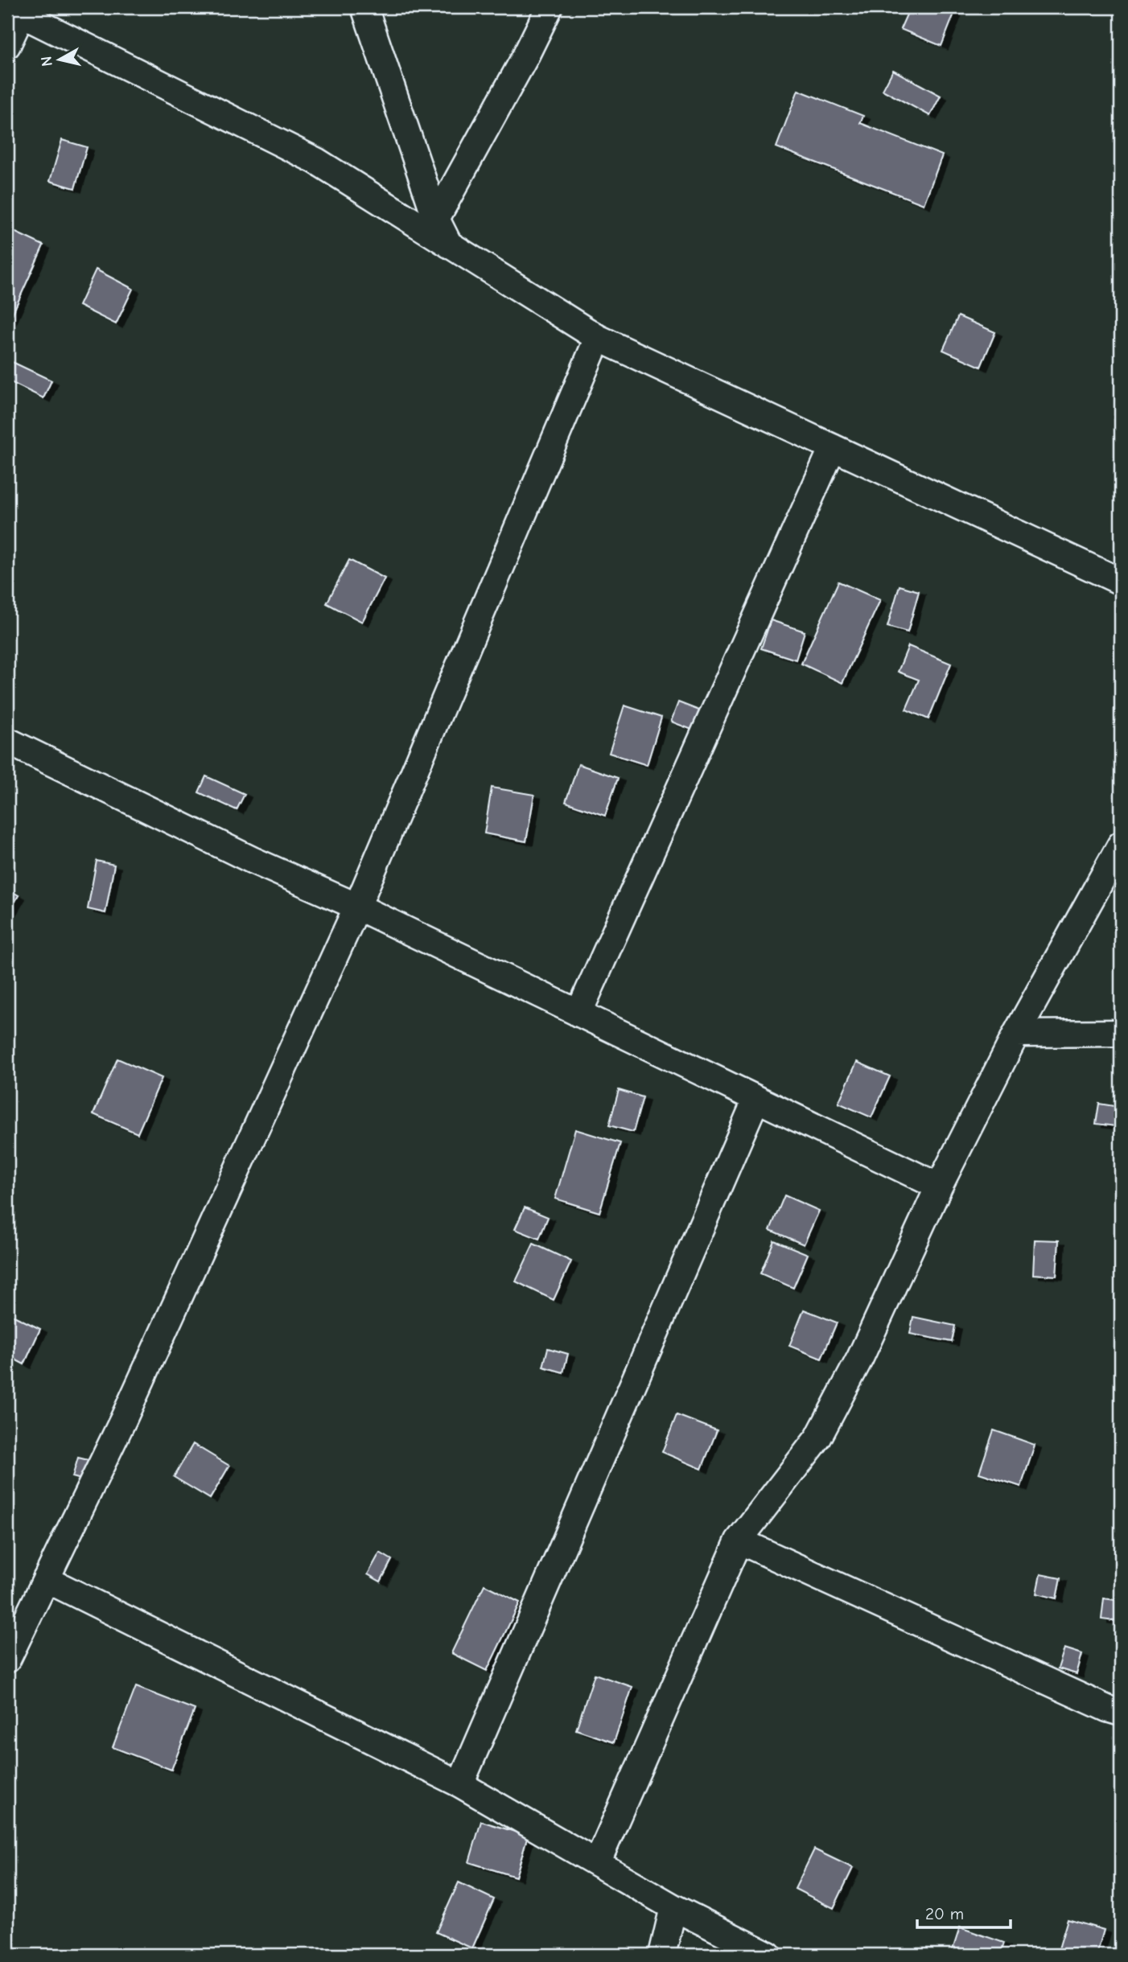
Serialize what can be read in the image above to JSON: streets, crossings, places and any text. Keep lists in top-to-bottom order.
{
  "scale_bar": "20 m",
  "north": "left"
}
